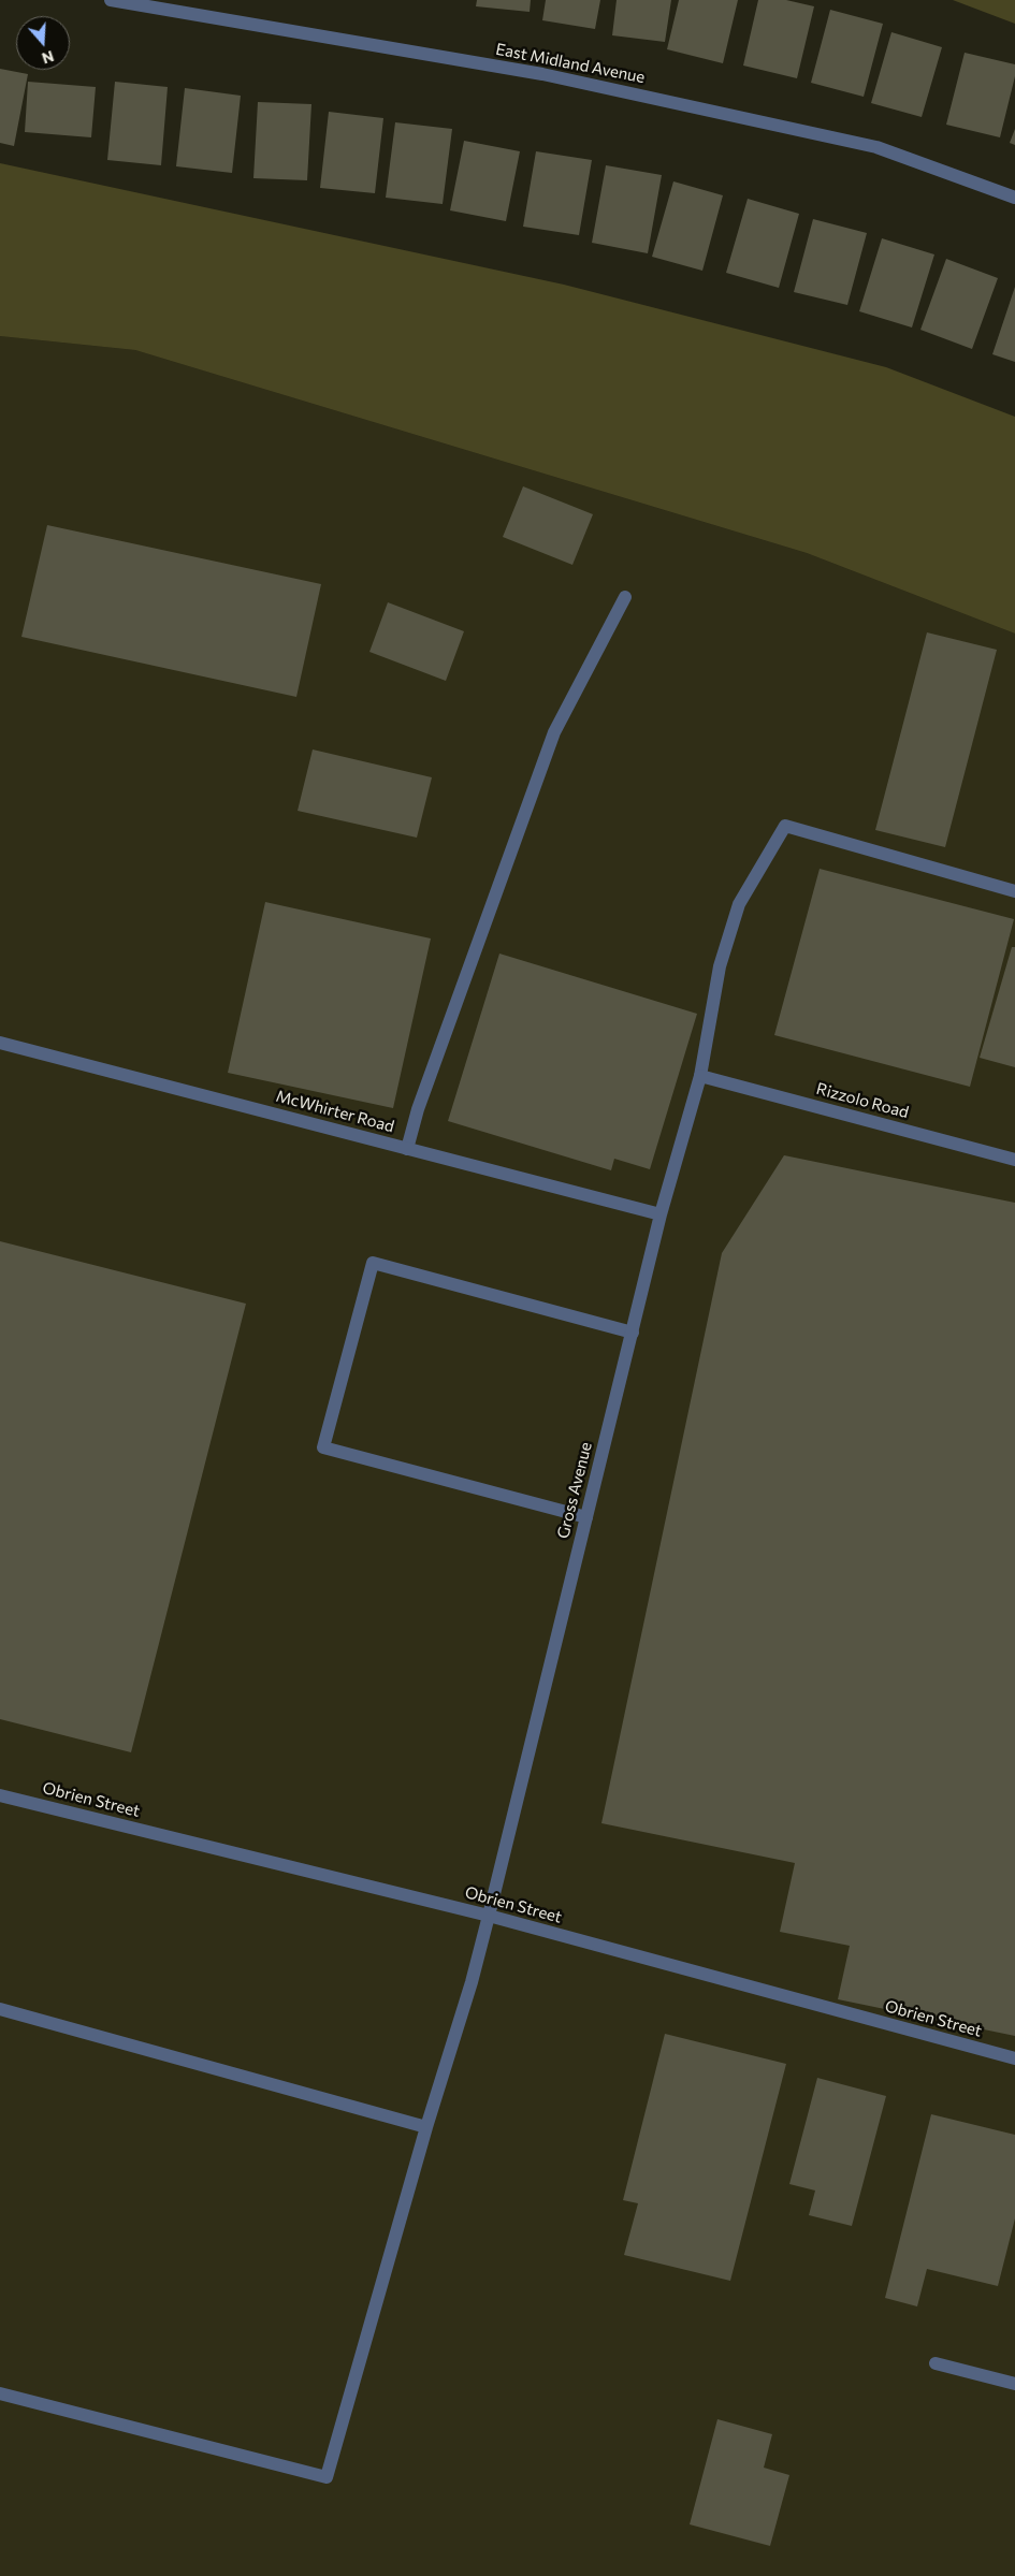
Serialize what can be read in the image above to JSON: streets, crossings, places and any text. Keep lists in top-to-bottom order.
{
  "streets": {
    "street": [
      "East Midland Avenue",
      "Rizzolo Road",
      "McWhirter Road",
      "Gross Avenue",
      "Obrien Street"
    ]
  },
  "crossings": [
    ["Rizzolo Road", "Gross Avenue"],
    ["McWhirter Road", "Gross Avenue"],
    ["Gross Avenue", "Obrien Street"]
  ],
  "north": "bottom"
}
